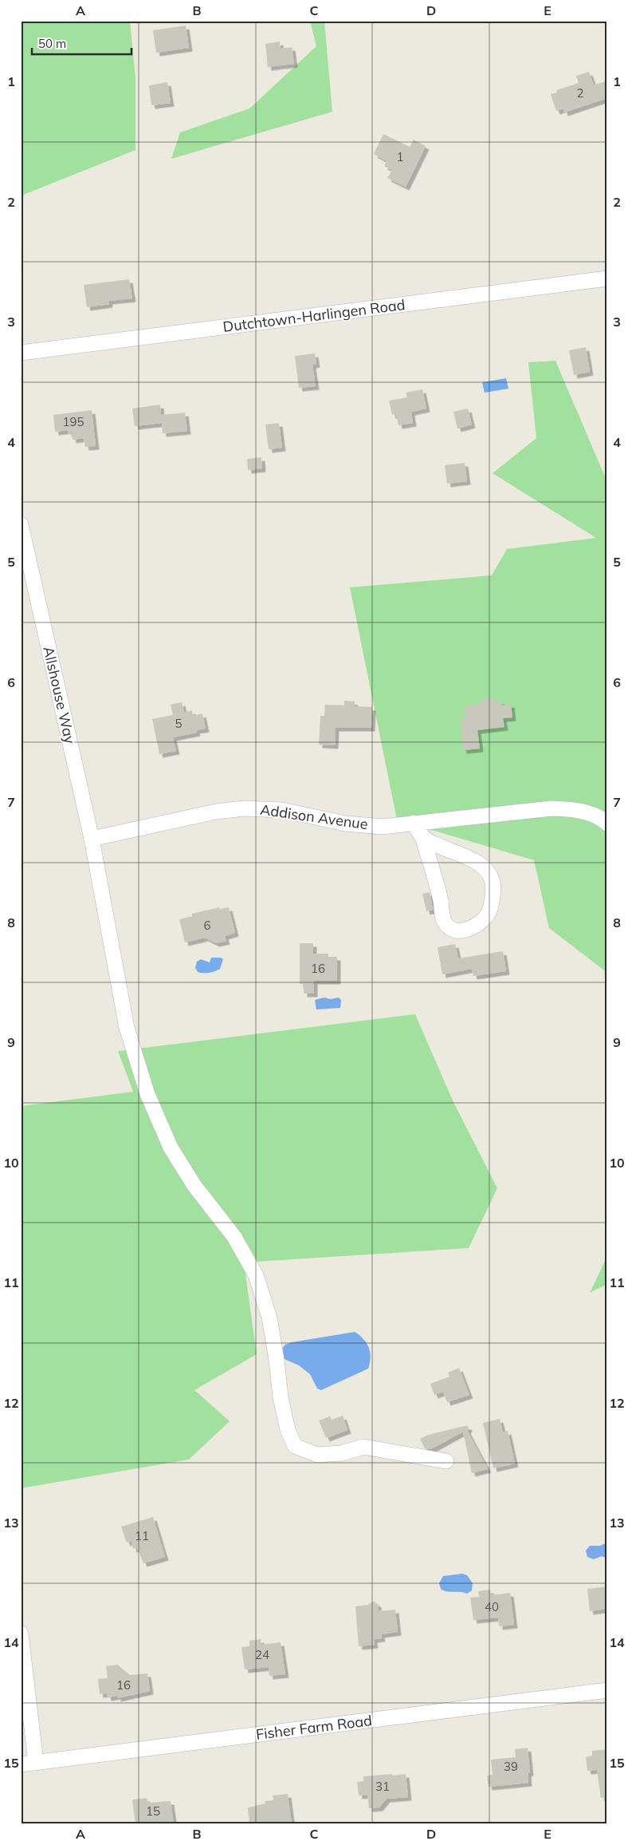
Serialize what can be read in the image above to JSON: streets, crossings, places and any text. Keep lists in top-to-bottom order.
{
  "streets": {
    "street": [
      "Dutchtown-Harlingen Road",
      "Allshouse Way",
      "Addison Avenue",
      "Fisher Farm Road"
    ]
  },
  "crossings": [
    ["Allshouse Way", "Addison Avenue"]
  ],
  "house_numbers": [
    "2",
    "1",
    "195",
    "5",
    "6",
    "16",
    "11",
    "40",
    "24",
    "16",
    "39",
    "31",
    "15"
  ],
  "scale_bar": "50 m",
  "grid": {
    "columns": [
      "A",
      "B",
      "C",
      "D",
      "E"
    ],
    "rows": [
      "1",
      "2",
      "3",
      "4",
      "5",
      "6",
      "7",
      "8",
      "9",
      "10",
      "11",
      "12",
      "13",
      "14",
      "15"
    ]
  }
}
